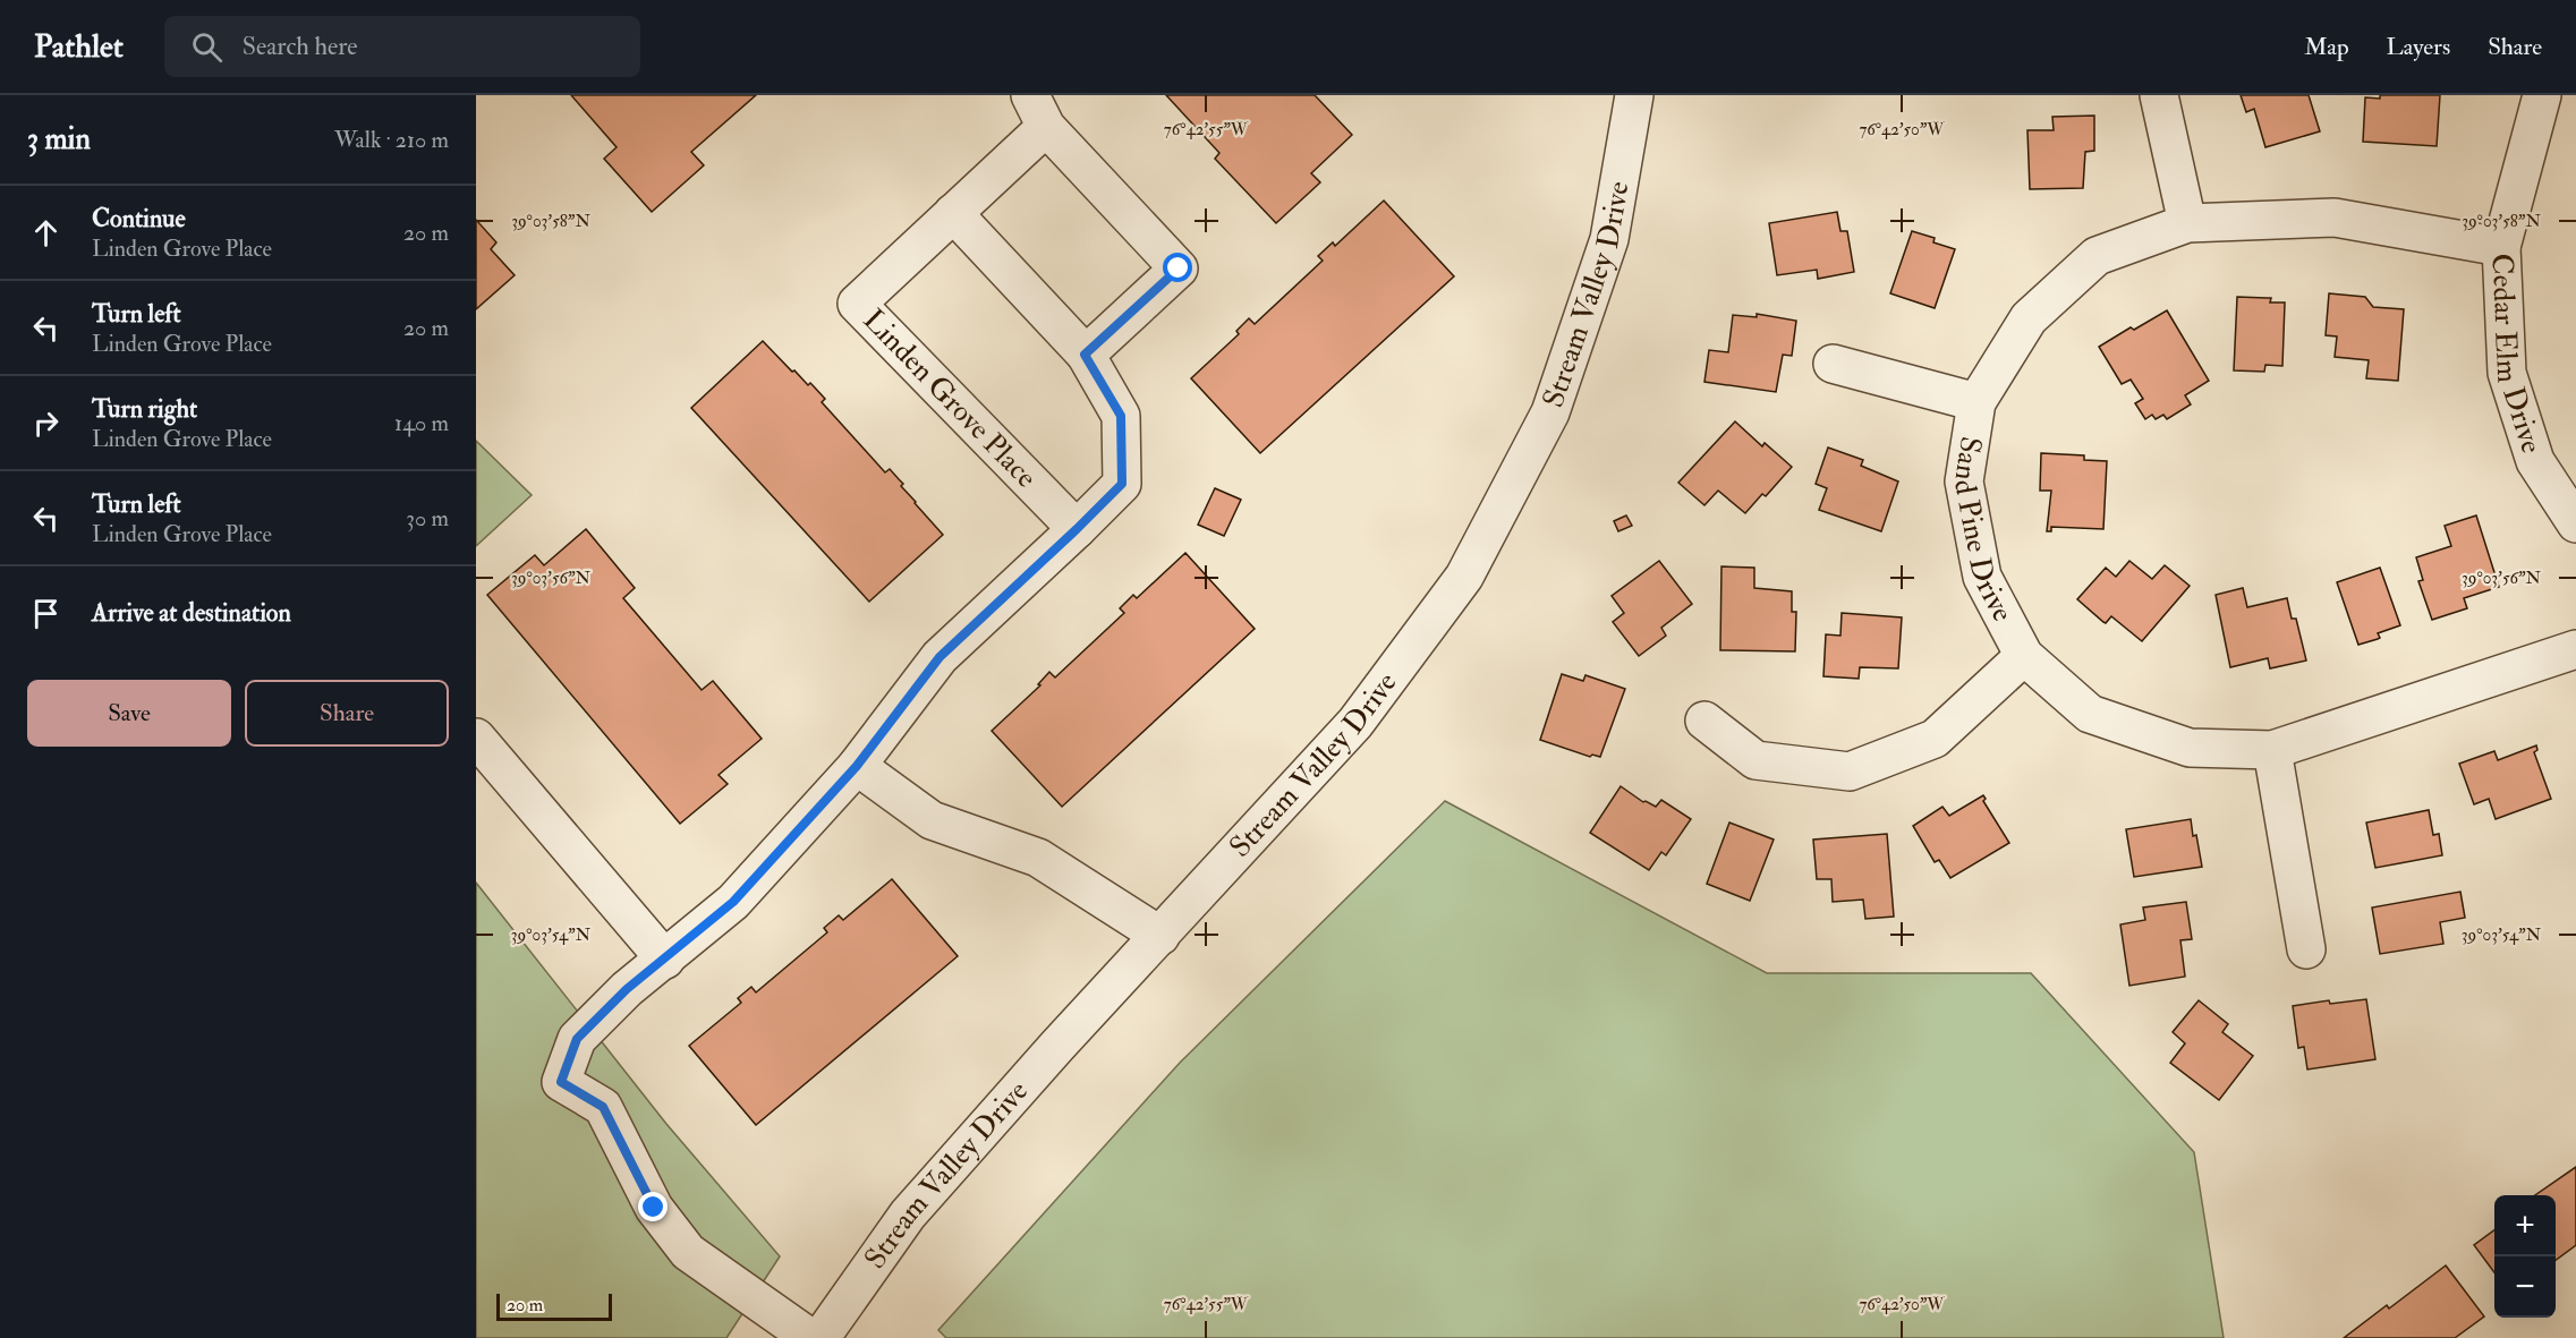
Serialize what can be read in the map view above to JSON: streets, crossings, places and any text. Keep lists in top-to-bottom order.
{
  "streets": {
    "street": [
      "Stream Valley Drive",
      "Cedar Elm Drive",
      "Linden Grove Place",
      "Sand Pine Drive"
    ]
  },
  "crossings": [
    ["Cedar Elm Drive", "Sand Pine Drive"]
  ],
  "scale_bar": "20 m",
  "page": {
    "header": "Pathlet",
    "search": "Search here",
    "nav": ["Map", "Layers", "Share"],
    "heading": ["3 min", "Walk · 210 m"],
    "list": [
      ["Continue", "Linden Grove Place", "20 m"],
      ["Turn left", "Linden Grove Place", "20 m"],
      ["Turn right", "Linden Grove Place", "140 m"],
      ["Turn left", "Linden Grove Place", "30 m"],
      "Arrive at destination"
    ],
    "buttons": ["Save", "Share"],
    "map_buttons": ["+", "−"],
    "scale": "20 m"
  },
  "coordinates": [
    "76°42'55\"W",
    "76°42'50\"W",
    "39°03'58\"N",
    "39°03'56\"N",
    "39°03'54\"N"
  ]
}
